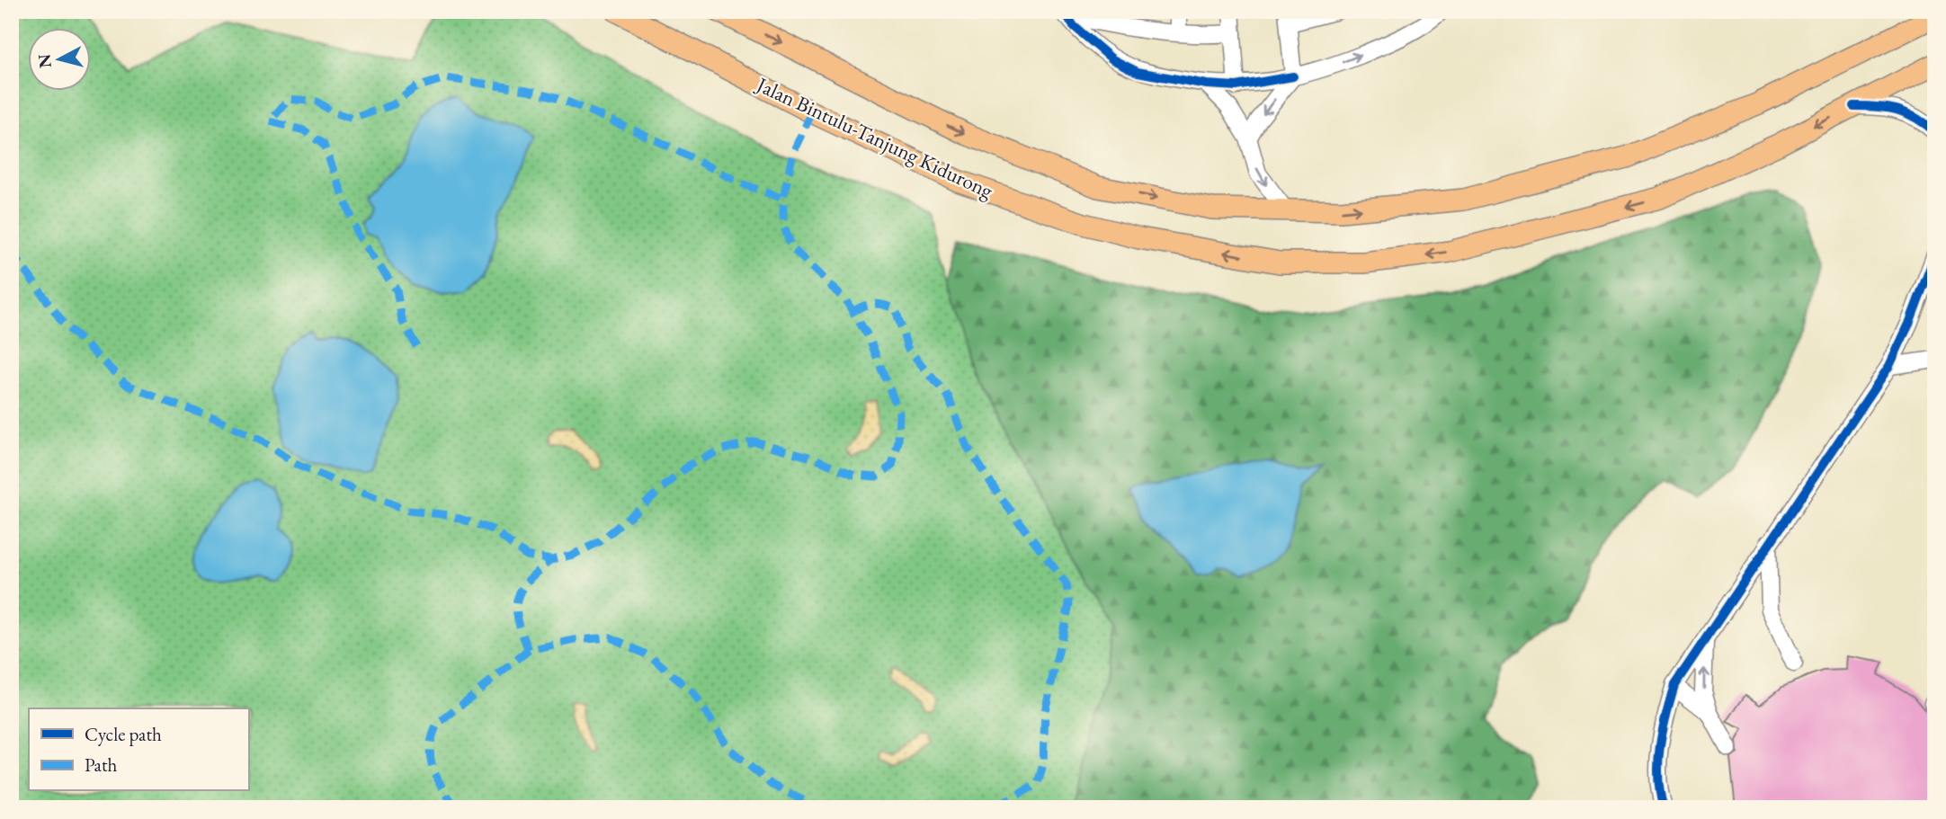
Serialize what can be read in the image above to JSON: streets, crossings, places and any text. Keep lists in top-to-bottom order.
{
  "streets": {
    "main road": ["Jalan Bintulu-Tanjung Kidurong"]
  },
  "legend": ["Cycle path", "Path"],
  "north": "left"
}
